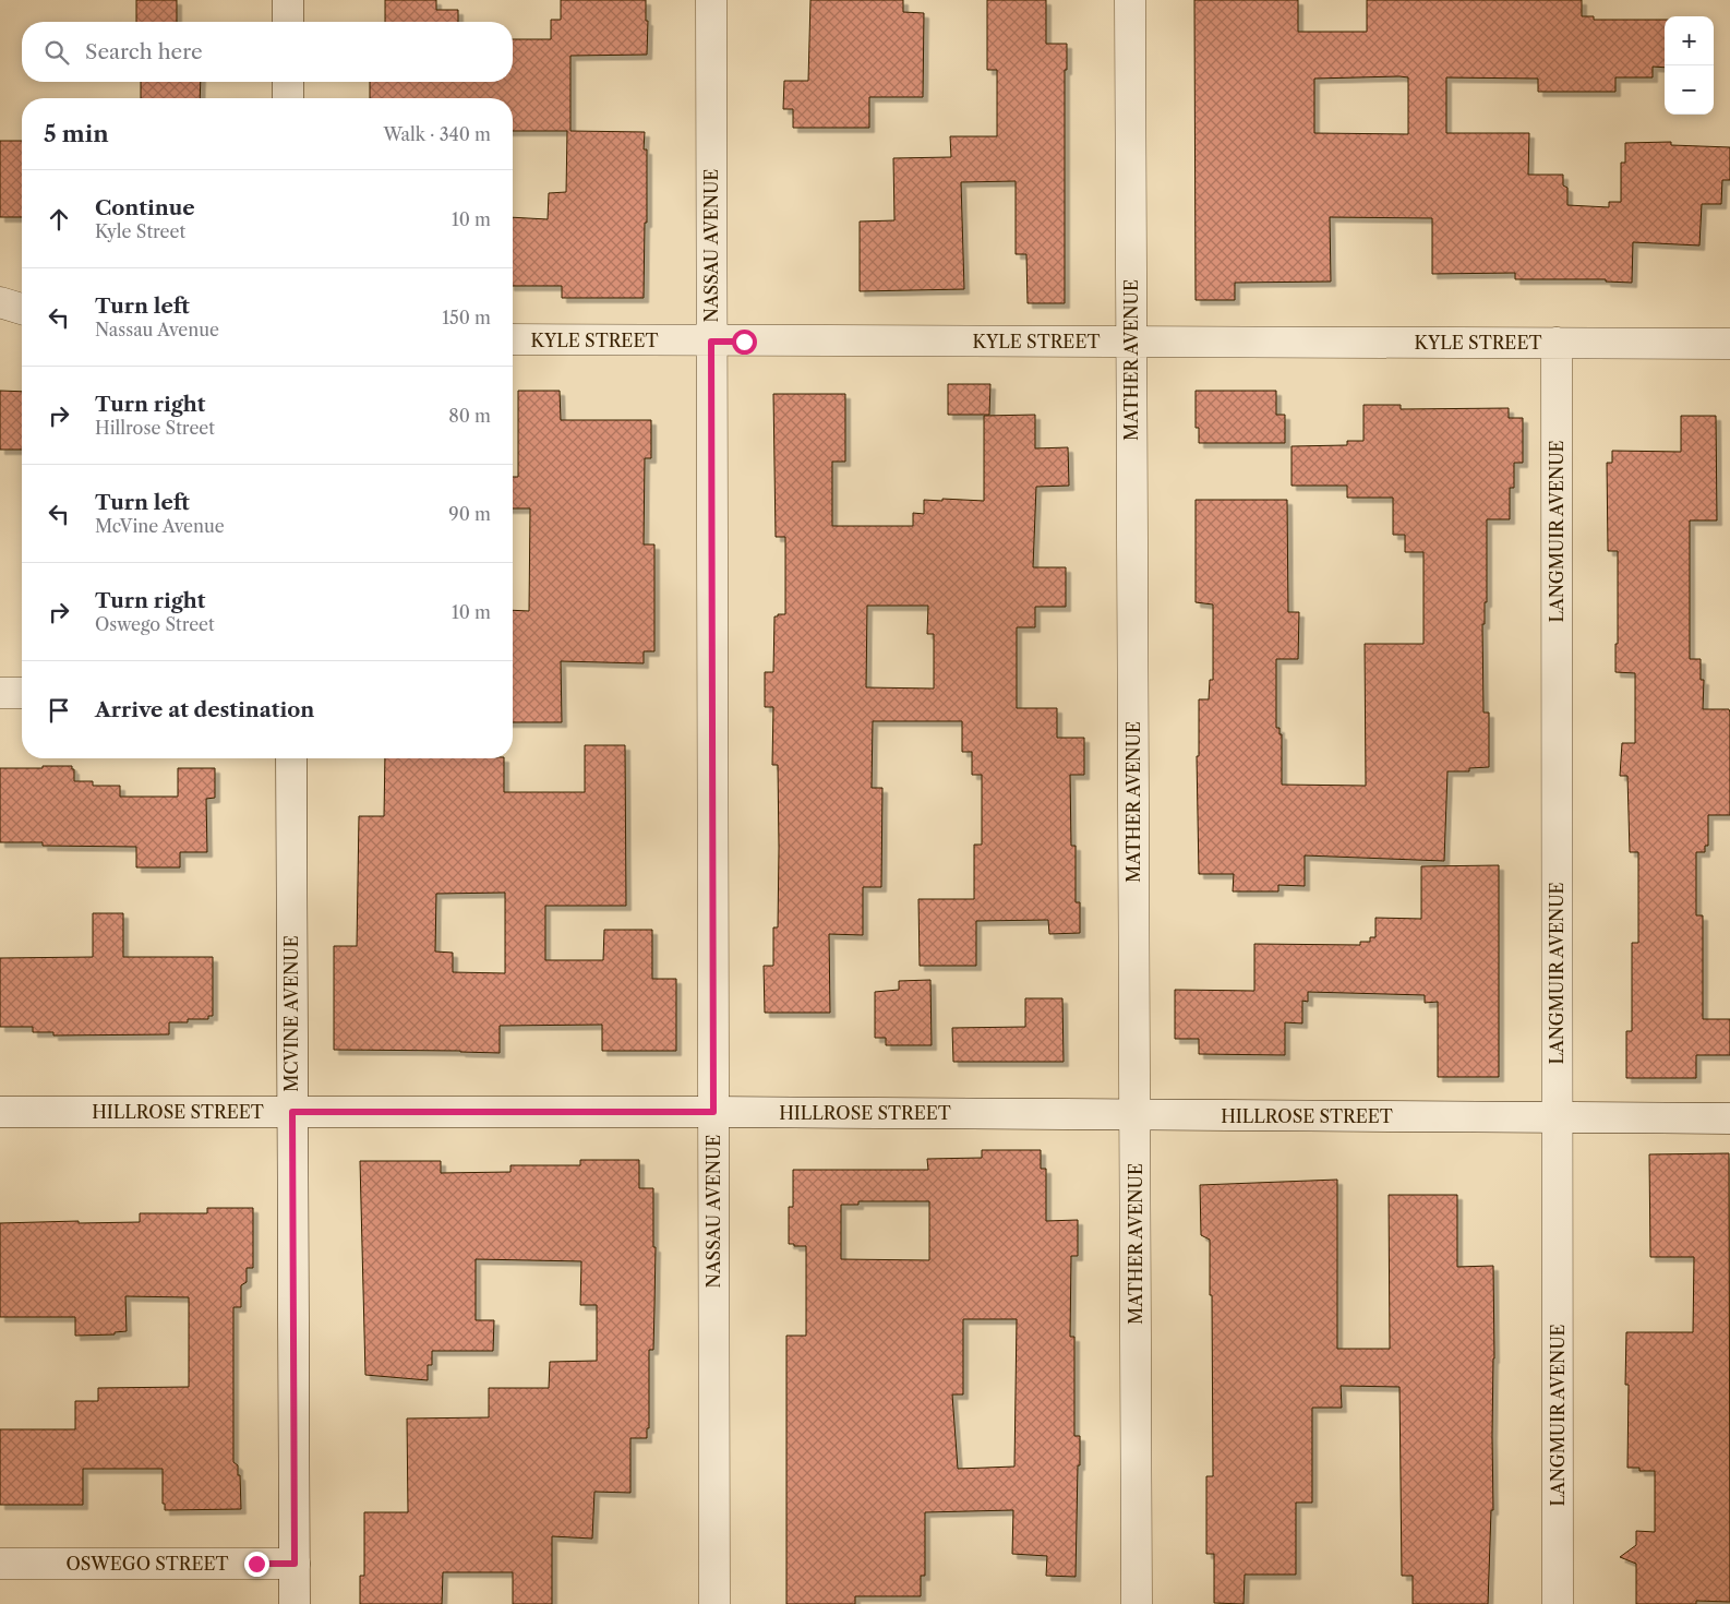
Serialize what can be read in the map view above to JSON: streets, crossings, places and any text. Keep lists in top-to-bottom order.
{
  "streets": {
    "street": [
      "NASSAU AVENUE",
      "KYLE STREET",
      "MATHER AVENUE",
      "LANGMUIR AVENUE",
      "MCVINE AVENUE",
      "HILLROSE STREET",
      "OSWEGO STREET"
    ]
  },
  "crossings": [
    ["NASSAU AVENUE", "KYLE STREET"],
    ["NASSAU AVENUE", "HILLROSE STREET"],
    ["KYLE STREET", "MATHER AVENUE"],
    ["KYLE STREET", "LANGMUIR AVENUE"],
    ["MATHER AVENUE", "HILLROSE STREET"],
    ["LANGMUIR AVENUE", "HILLROSE STREET"],
    ["MCVINE AVENUE", "HILLROSE STREET"],
    ["MCVINE AVENUE", "OSWEGO STREET"]
  ],
  "page": {
    "map_buttons": ["+", "−"],
    "search": "Search here",
    "heading": ["5 min", "Walk · 340 m"],
    "list": [
      ["Continue", "Kyle Street", "10 m"],
      ["Turn left", "Nassau Avenue", "150 m"],
      ["Turn right", "Hillrose Street", "80 m"],
      ["Turn left", "McVine Avenue", "90 m"],
      ["Turn right", "Oswego Street", "10 m"],
      "Arrive at destination"
    ]
  }
}
